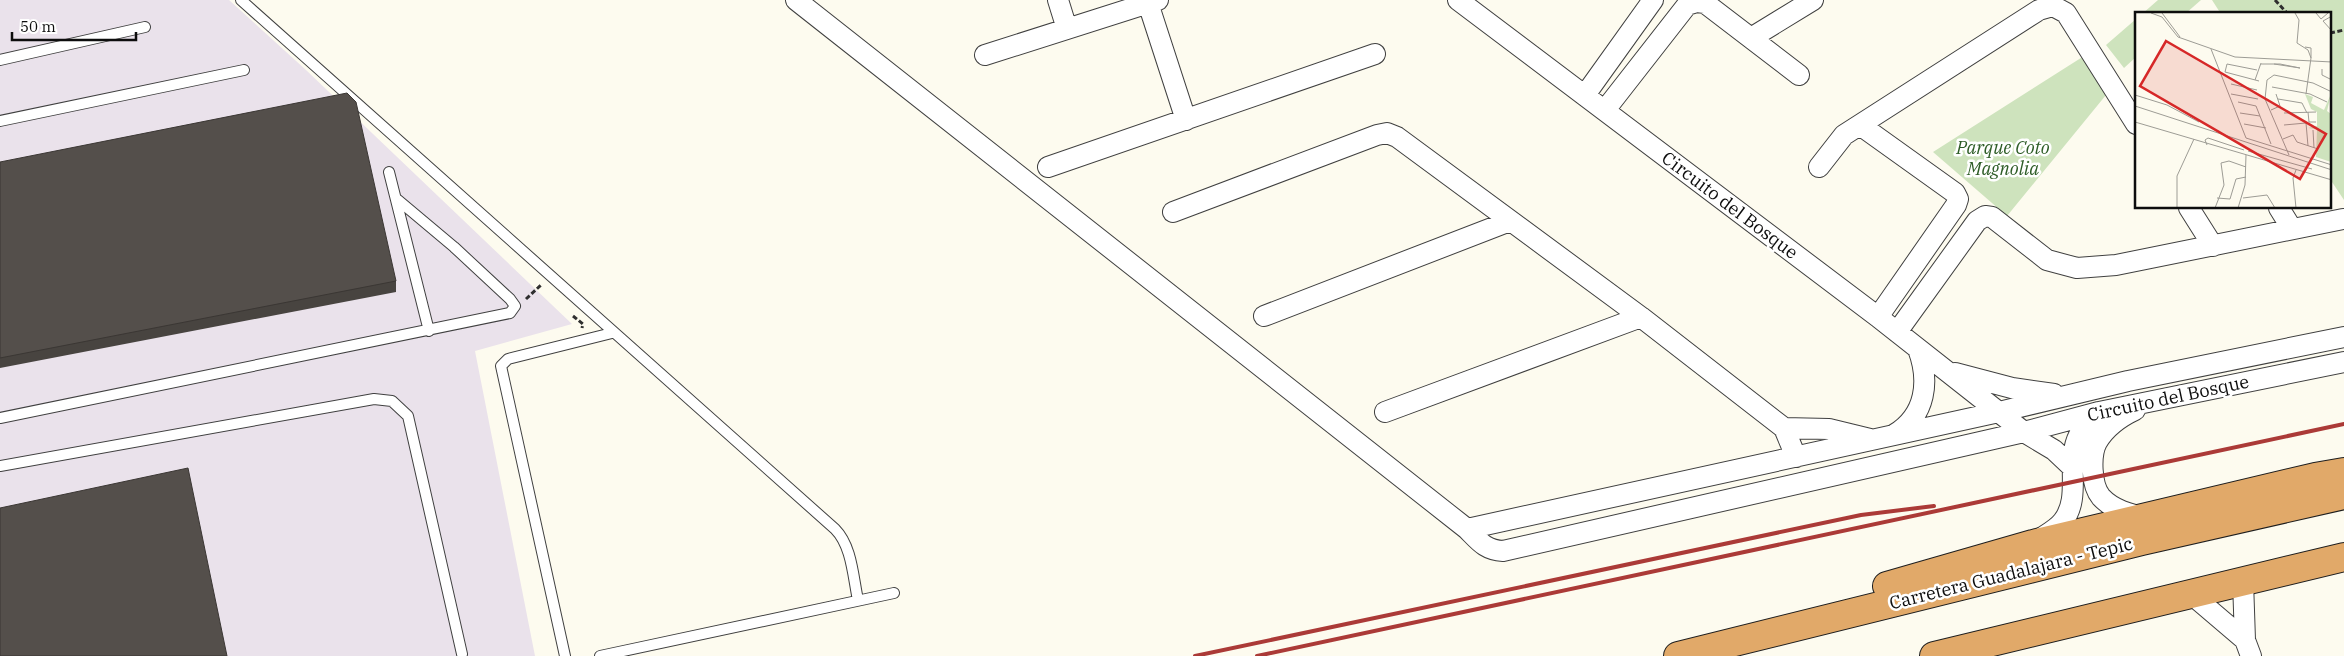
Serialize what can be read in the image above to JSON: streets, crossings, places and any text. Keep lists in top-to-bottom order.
{
  "streets": {
    "highway": ["Carretera Guadalajara - Tepic"],
    "street": ["Circuito del Bosque"]
  },
  "parks": ["Parque Coto Magnolia"],
  "scale_bar": "50 m"
}
